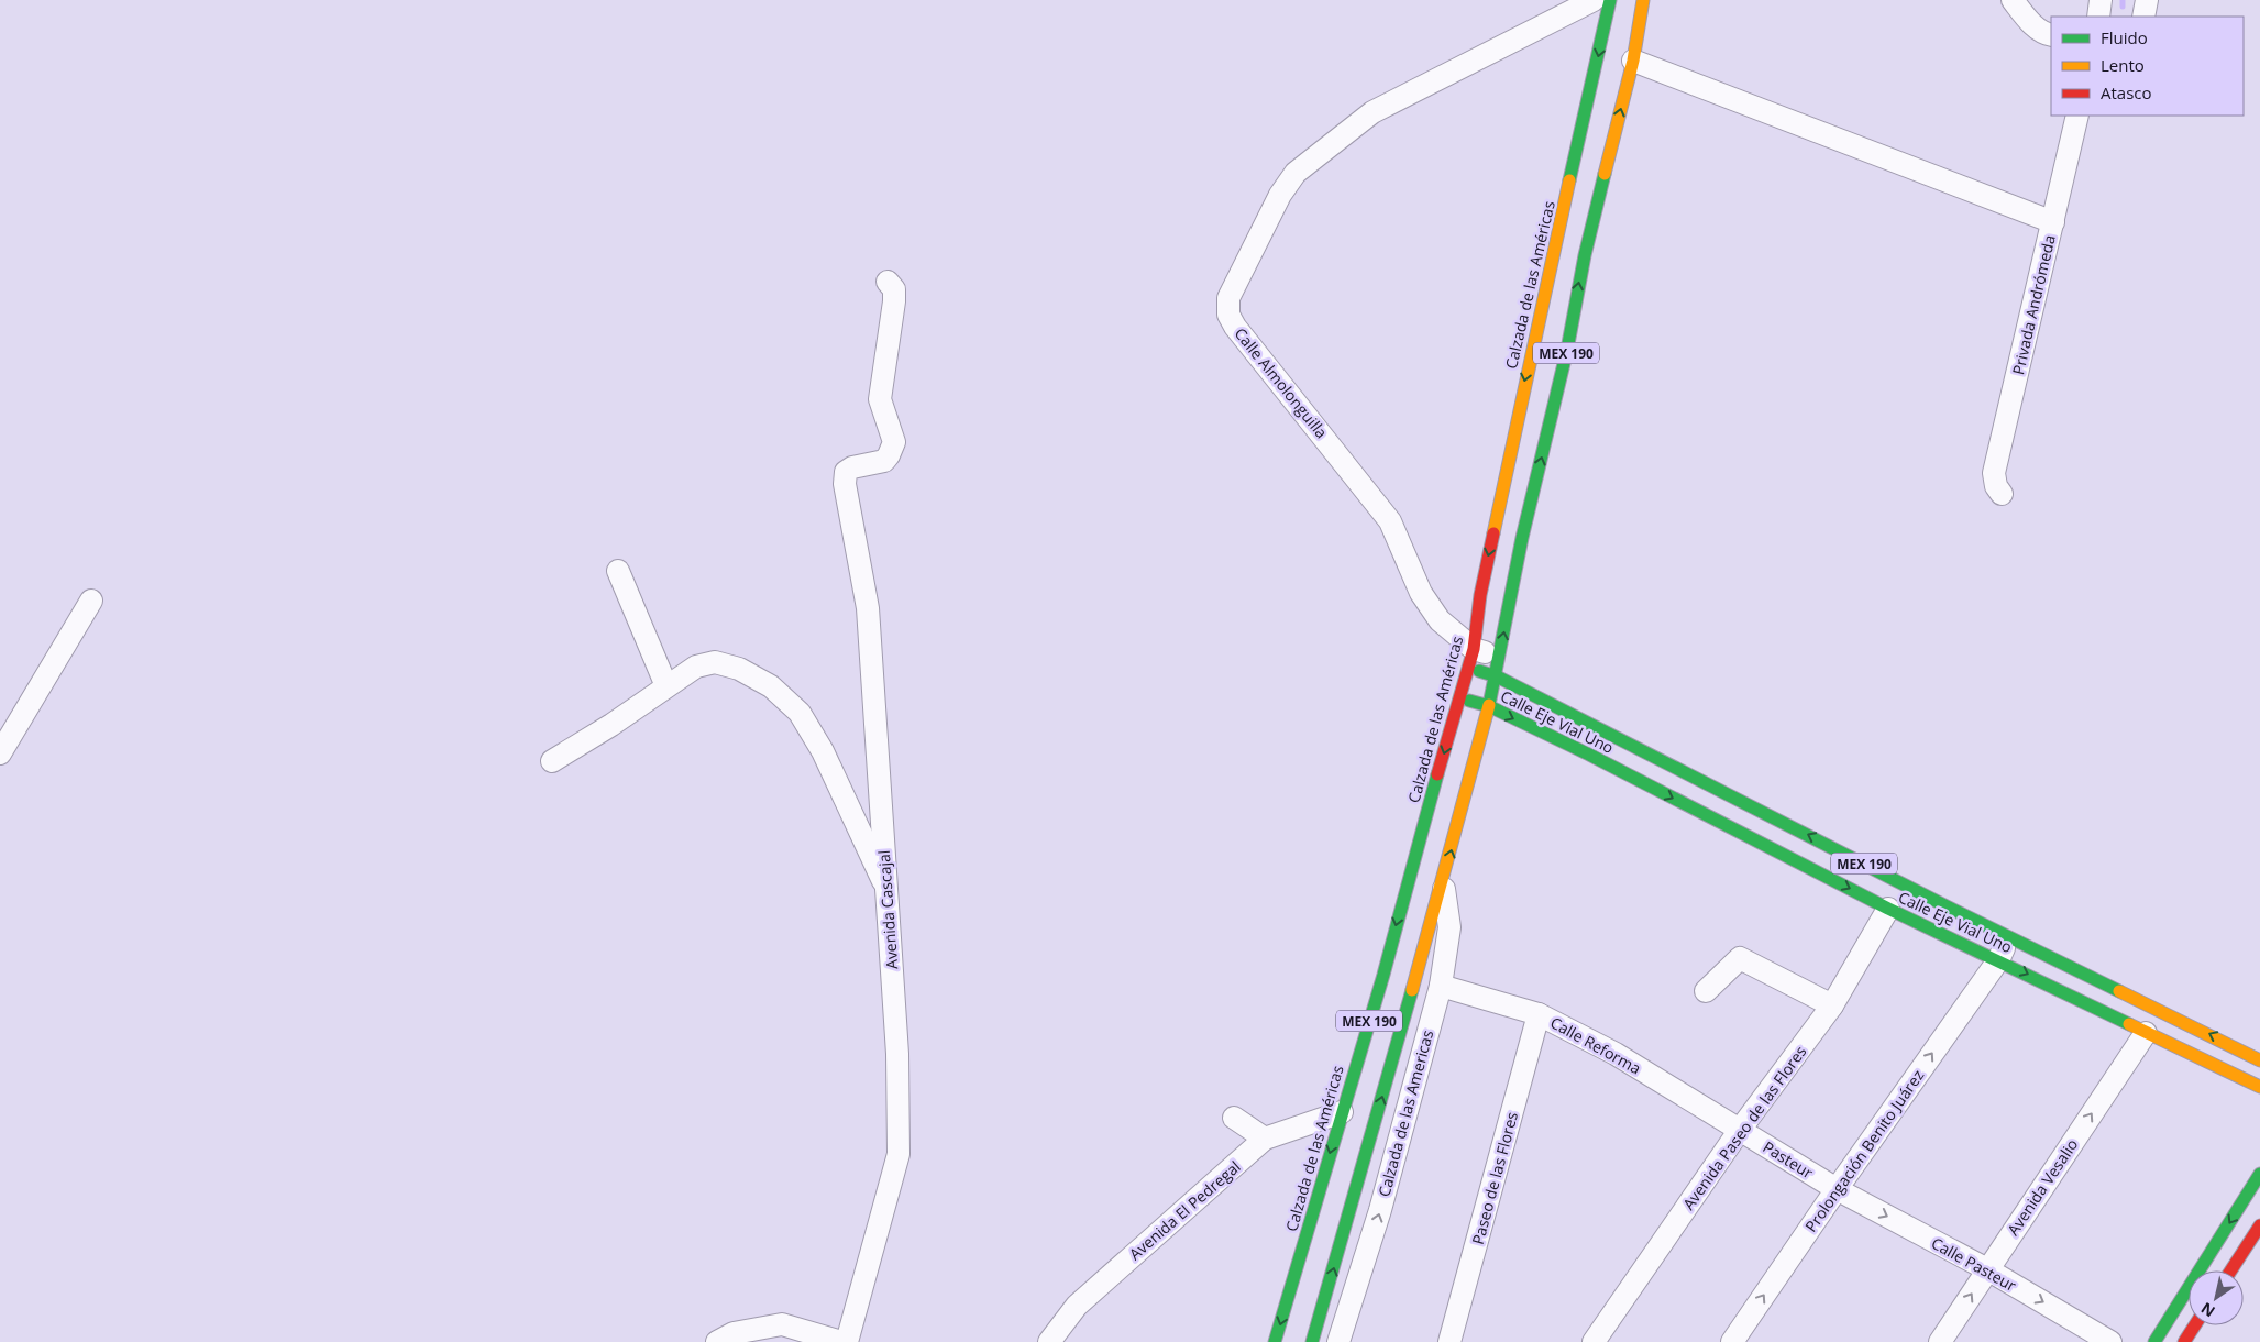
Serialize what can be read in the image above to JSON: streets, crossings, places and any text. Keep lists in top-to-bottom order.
{
  "streets": {
    "main road": ["Calzada de las Américas", "MEX 190", "Calle Eje Vial Uno"],
    "street": [
      "Privada Andrómeda",
      "Calle Almolonguilla",
      "Avenida Cascajal",
      "Calle Reforma",
      "Calzada de las Americas",
      "Avenida Paseo de las Flores",
      "Prolongación Benito Juárez",
      "Pasteur",
      "Paseo de las Flores",
      "Avenida Vesalio",
      "Avenida El Pedregal",
      "Calle Pasteur"
    ]
  },
  "crossings": [
    ["Calzada de las Américas", "Calle Almolonguilla"],
    ["Calzada de las Américas", "Calle Eje Vial Uno"],
    ["Calzada de las Américas", "Avenida El Pedregal"],
    ["MEX 190", "Calle Almolonguilla"],
    ["MEX 190", "Calle Eje Vial Uno"],
    ["MEX 190", "Calzada de las Americas"],
    ["Calle Almolonguilla", "Calle Eje Vial Uno"],
    ["Calle Eje Vial Uno", "Avenida Paseo de las Flores"],
    ["Calle Eje Vial Uno", "Prolongación Benito Juárez"],
    ["Calle Eje Vial Uno", "Avenida Vesalio"],
    ["Calle Reforma", "Calzada de las Americas"],
    ["Calle Reforma", "Avenida Paseo de las Flores"],
    ["Calle Reforma", "Pasteur"],
    ["Calle Reforma", "Paseo de las Flores"],
    ["Avenida Paseo de las Flores", "Pasteur"],
    ["Prolongación Benito Juárez", "Pasteur"],
    ["Prolongación Benito Juárez", "Calle Pasteur"],
    ["Pasteur", "Calle Pasteur"],
    ["Avenida Vesalio", "Calle Pasteur"]
  ],
  "one_way": [
    "Calzada de las Americas",
    "Prolongación Benito Juárez",
    "Avenida Vesalio",
    "Calle Pasteur"
  ],
  "legend": ["Fluido", "Lento", "Atasco"],
  "north": "bottom left"
}
